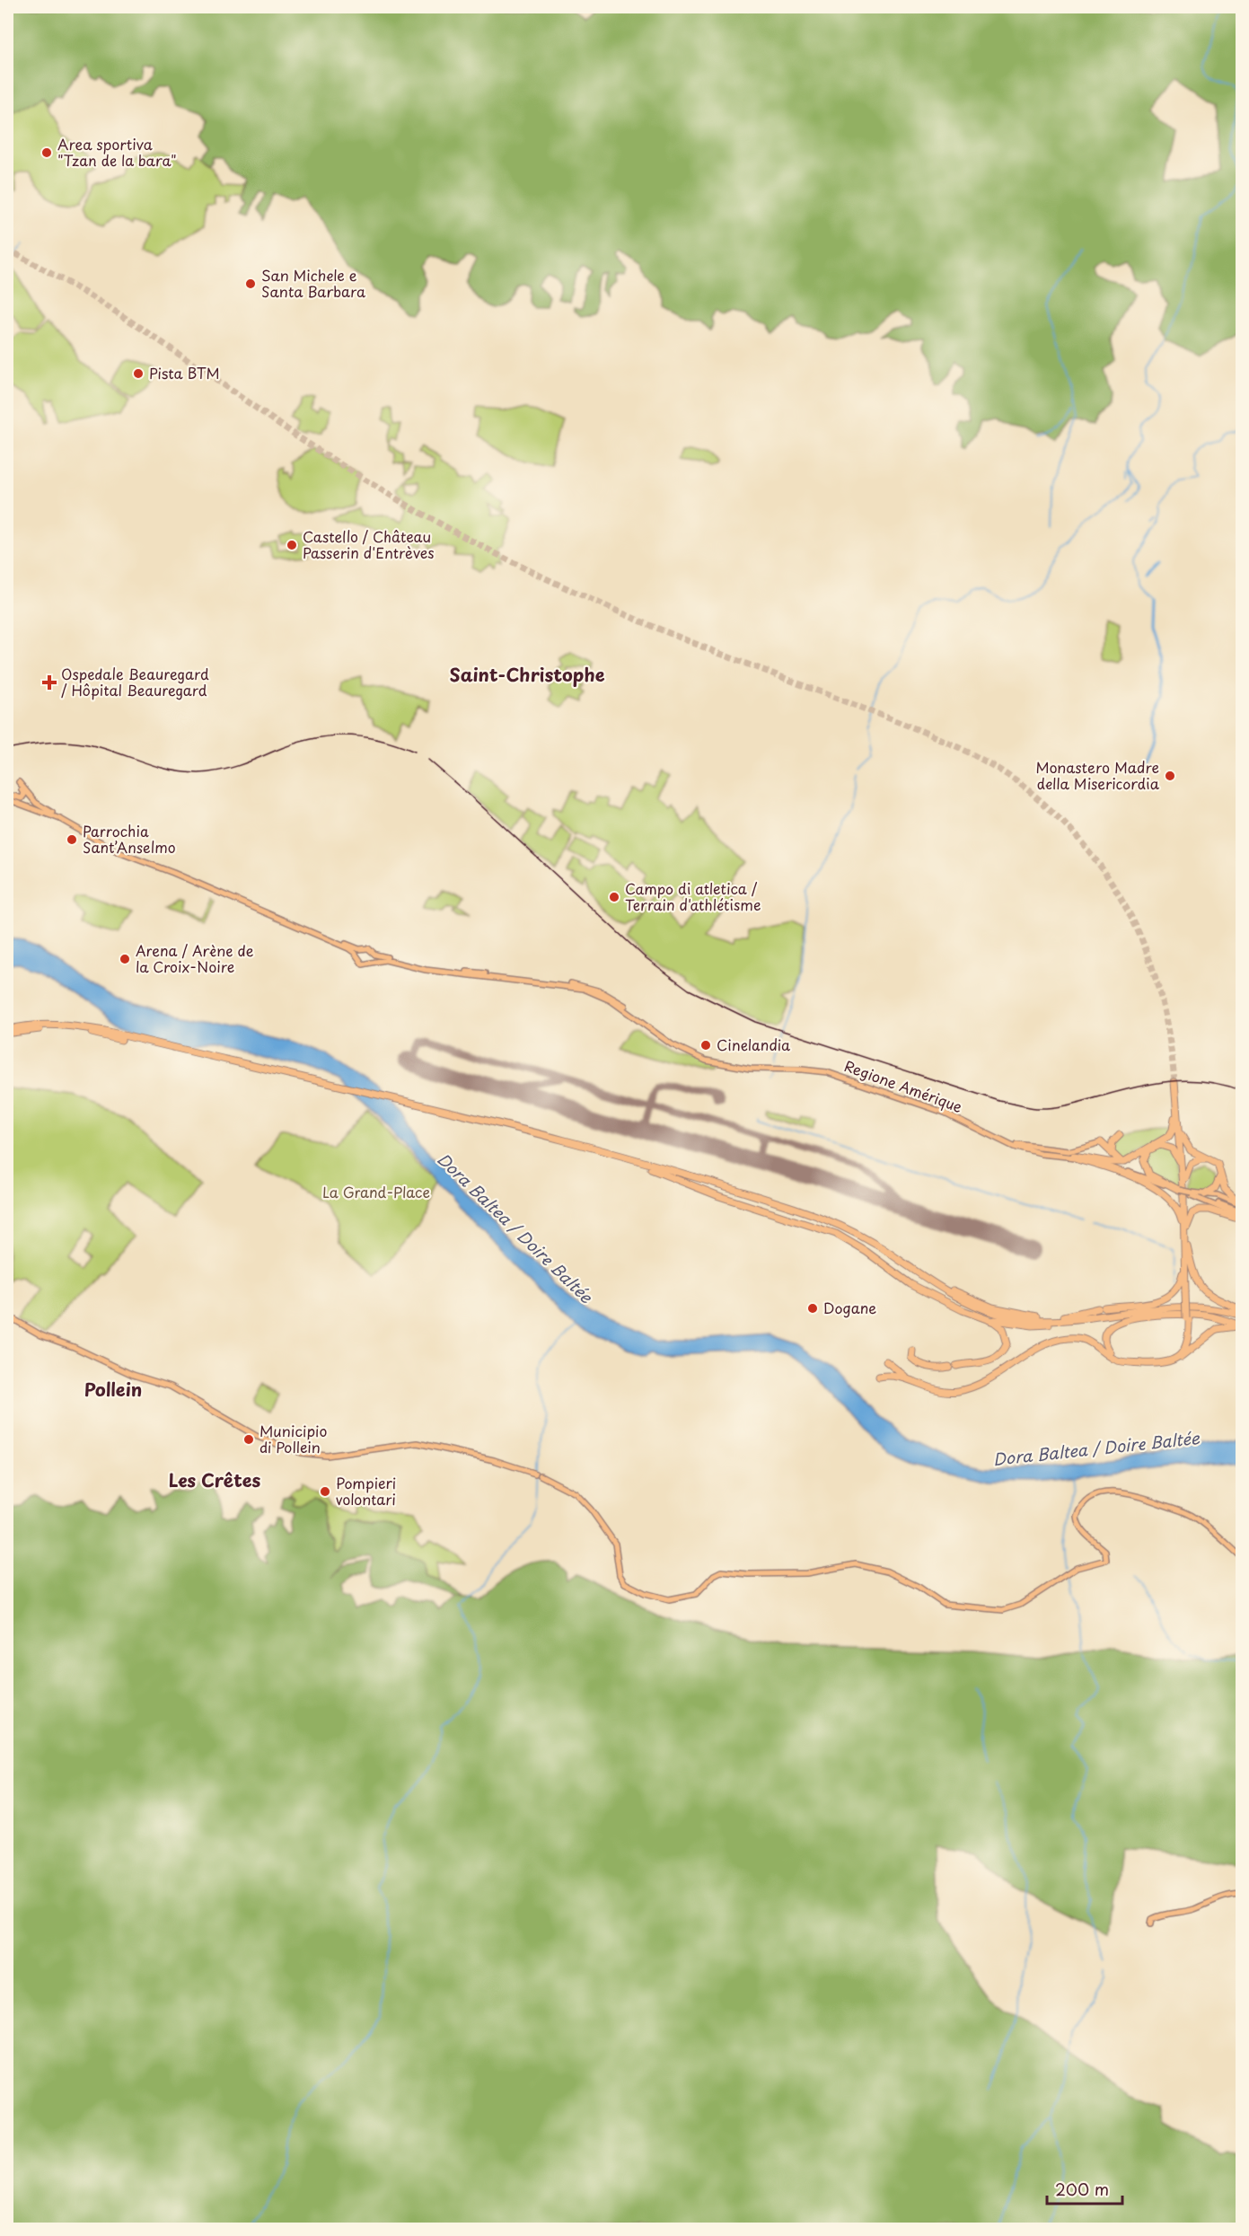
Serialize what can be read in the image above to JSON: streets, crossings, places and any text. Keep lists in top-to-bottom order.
{
  "streets": {
    "main road": ["Regione Amérique"]
  },
  "districts": ["Saint-Christophe", "Pollein", "Les Crêtes"],
  "water": ["Dora Baltea / Doire Baltée"],
  "parks": ["La Grand-Place"],
  "places": {
    "other": [
      "Area sportiva \"Tzan de la bara\"",
      "San Michele e Santa Barbara",
      "Pista BTM",
      "Castello / Château Passerin d'Entrèves",
      "Monastero Madre della Misericordia",
      "Parrochia Sant’Anselmo",
      "Campo di atletica / Terrain d'athlétisme",
      "Arena / Arène de la Croix-Noire",
      "Cinelandia",
      "Dogane",
      "Municipio di Pollein",
      "Pompieri volontari"
    ],
    "health": ["Ospedale Beauregard / Hôpital Beauregard"]
  },
  "scale_bar": "200 m"
}
